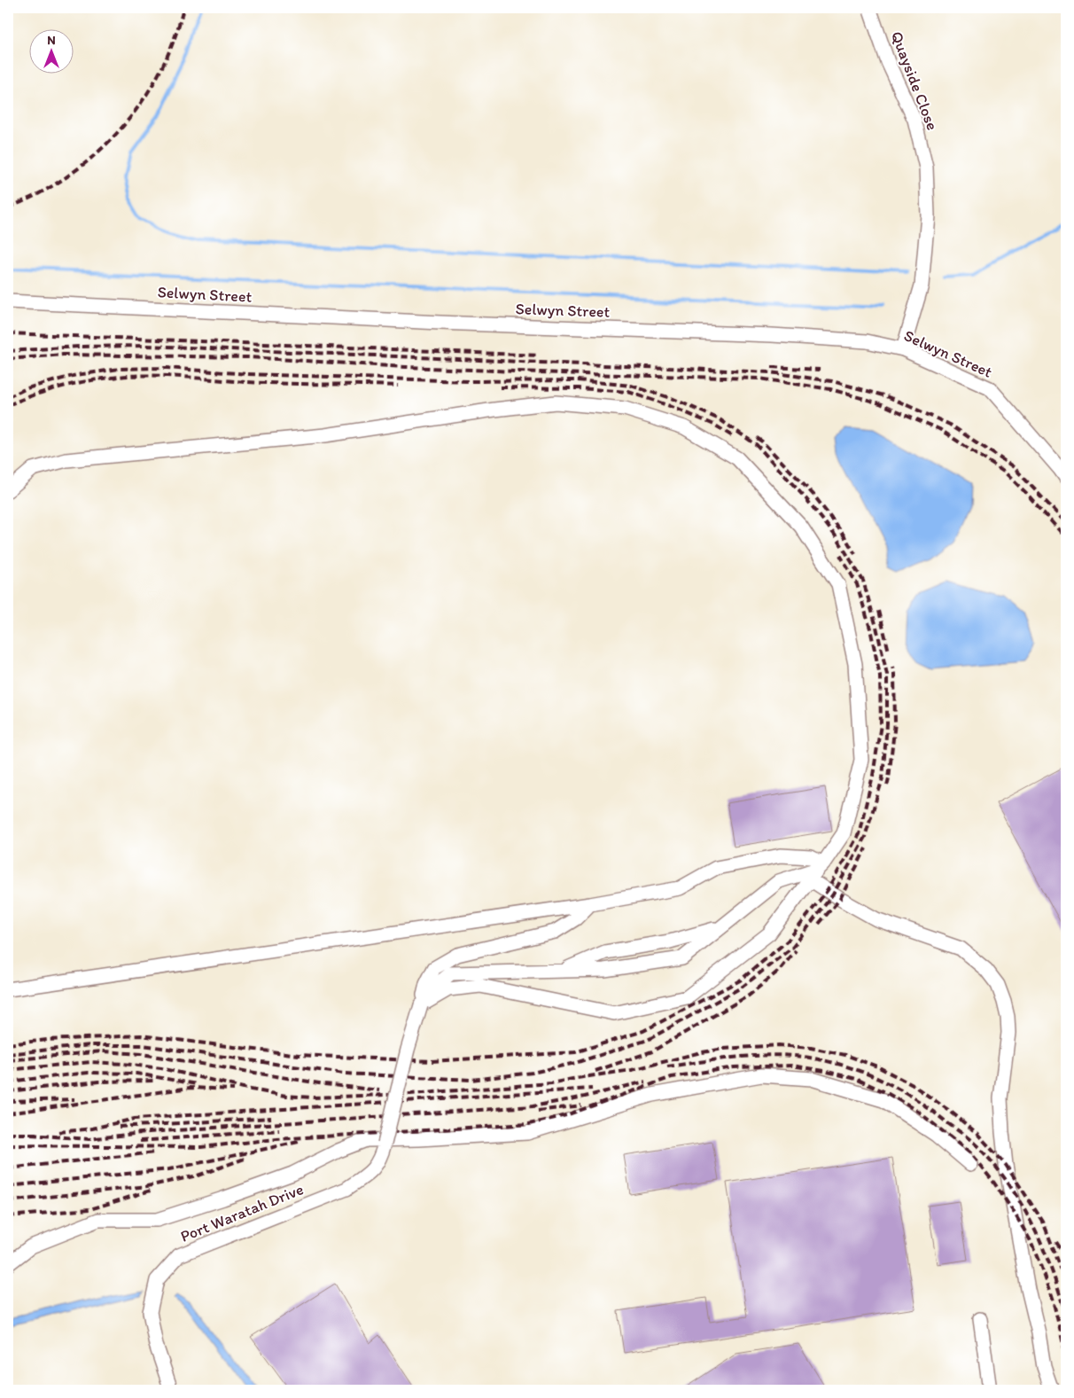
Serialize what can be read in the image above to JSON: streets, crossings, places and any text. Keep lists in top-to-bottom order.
{
  "streets": {
    "street": ["Quayside Close", "Selwyn Street", "Port Waratah Drive"]
  },
  "crossings": [
    ["Quayside Close", "Selwyn Street"]
  ],
  "north": "top"
}
